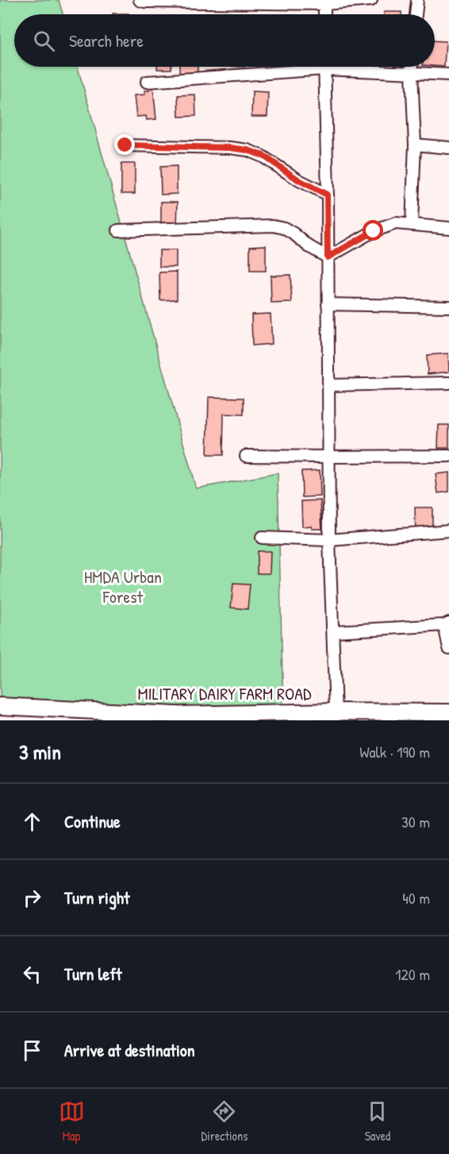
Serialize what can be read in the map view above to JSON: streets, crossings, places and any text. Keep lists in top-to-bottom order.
{
  "streets": {
    "main road": ["MILITARY DAIRY FARM ROAD"]
  },
  "parks": ["HMDA Urban Forest"],
  "page": {
    "search": "Search here",
    "heading": ["3 min", "Walk · 190 m"],
    "list": [
      ["Continue", "30 m"],
      ["Turn right", "40 m"],
      ["Turn left", "120 m"],
      "Arrive at destination"
    ],
    "nav": ["Map", "Directions", "Saved"]
  }
}
